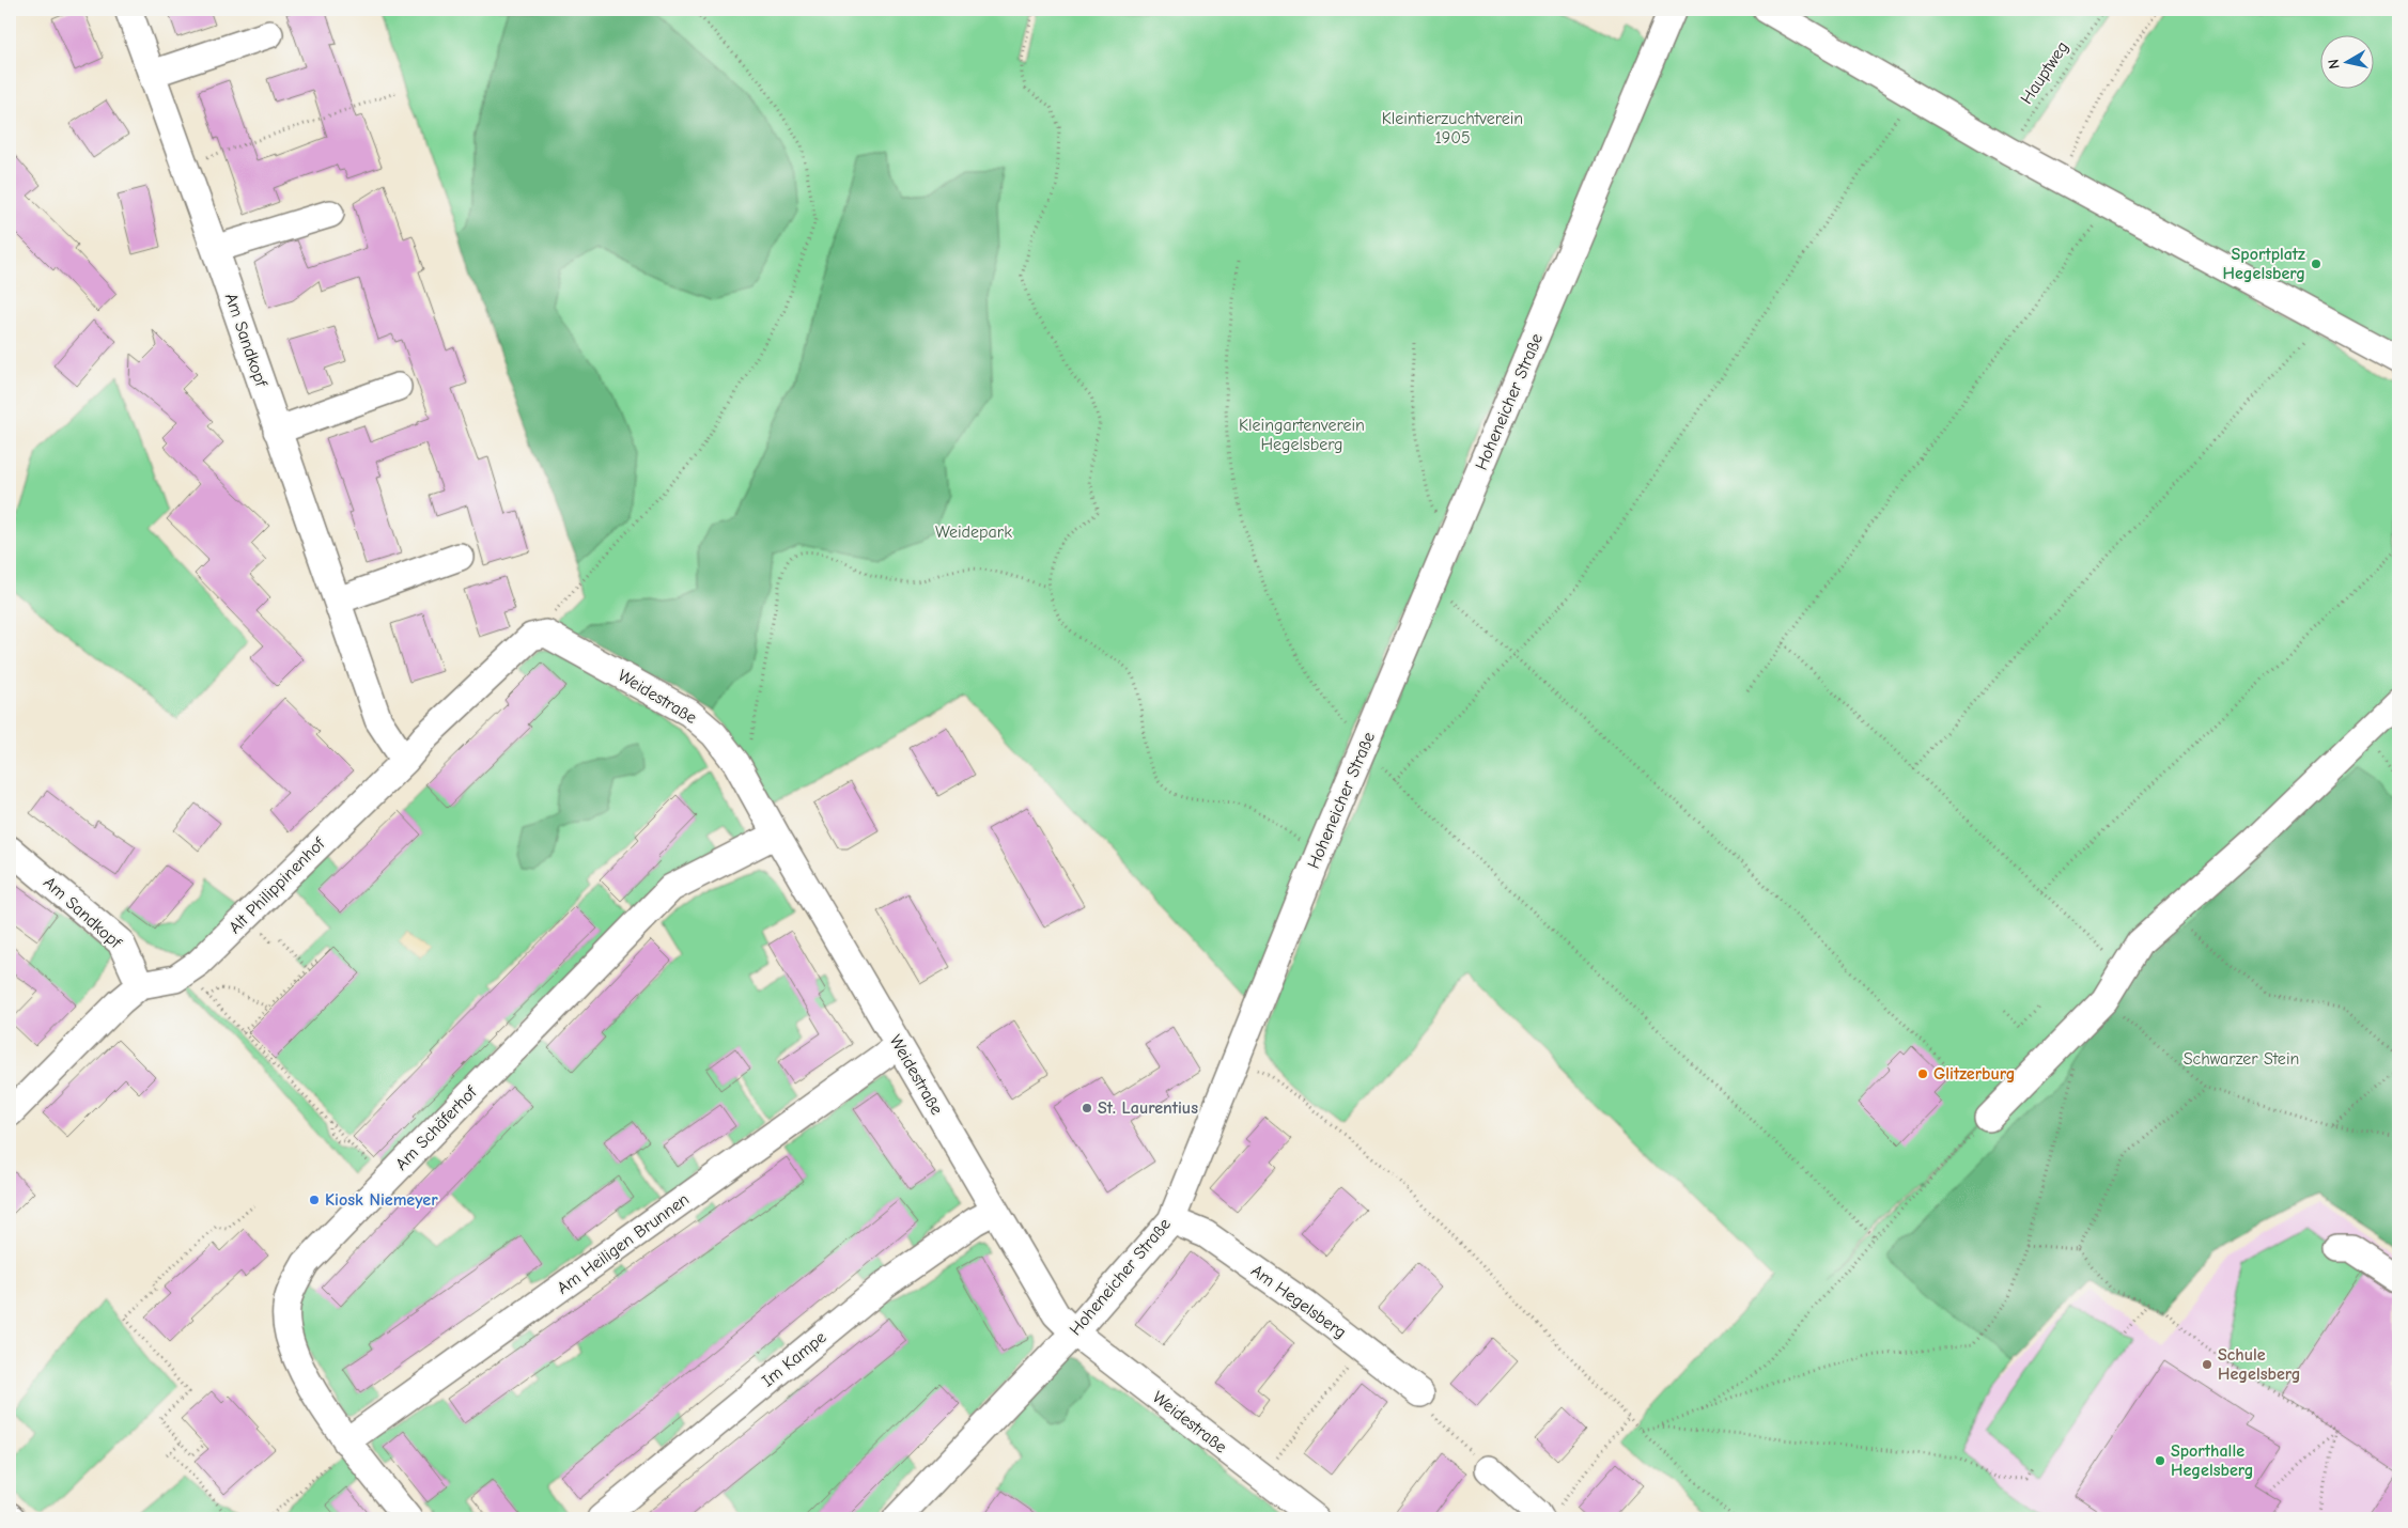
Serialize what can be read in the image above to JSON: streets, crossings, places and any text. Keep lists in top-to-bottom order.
{
  "streets": {
    "street": [
      "Am Sandkopf",
      "Hoheneicher Straße",
      "Weidestraße",
      "Alt Philippinenhof",
      "Am Schäferhof",
      "Am Heiligen Brunnen",
      "Am Hegelsberg",
      "Im Kampe"
    ],
    "path": ["Hauptweg"]
  },
  "crossings": [
    ["Am Sandkopf", "Alt Philippinenhof"],
    ["Hoheneicher Straße", "Weidestraße"],
    ["Hoheneicher Straße", "Am Hegelsberg"],
    ["Weidestraße", "Alt Philippinenhof"],
    ["Weidestraße", "Am Schäferhof"],
    ["Weidestraße", "Am Heiligen Brunnen"],
    ["Weidestraße", "Im Kampe"],
    ["Am Schäferhof", "Am Heiligen Brunnen"]
  ],
  "parks": [
    "Kleintierzuchtverein 1905",
    "Kleingartenverein Hegelsberg",
    "Weidepark",
    "Schwarzer Stein"
  ],
  "places": [
    "Sportplatz Hegelsberg",
    "Glitzerburg",
    "St. Laurentius",
    "Kiosk Niemeyer",
    "Schule Hegelsberg",
    "Sporthalle Hegelsberg"
  ],
  "north": "left"
}
